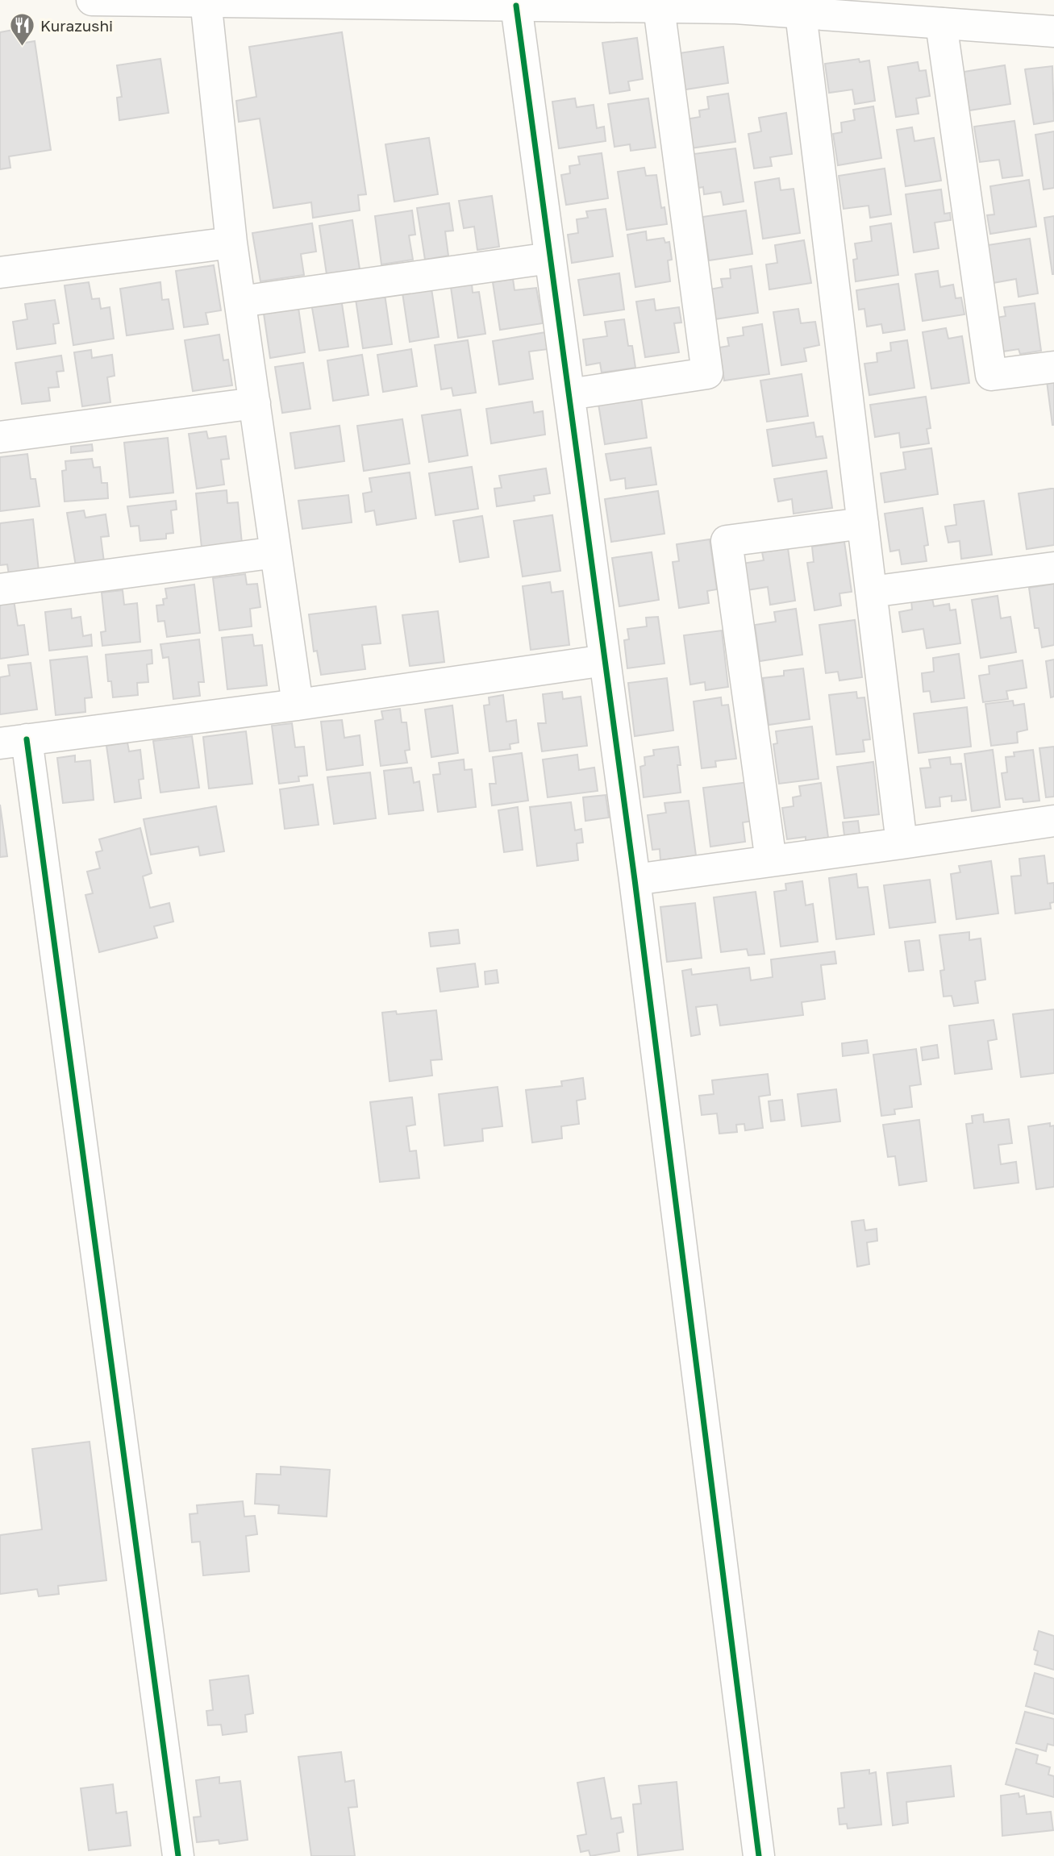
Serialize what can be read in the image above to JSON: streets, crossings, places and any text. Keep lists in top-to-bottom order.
{
  "places": {
    "restaurant": ["Kurazushi"]
  }
}
